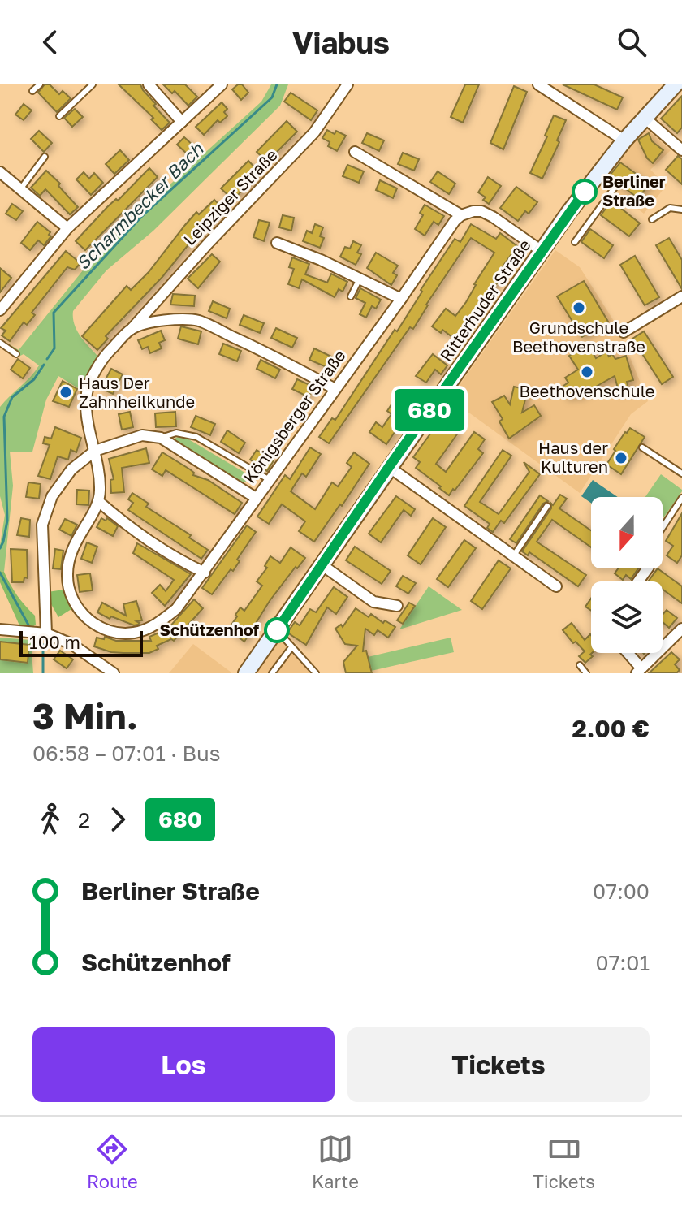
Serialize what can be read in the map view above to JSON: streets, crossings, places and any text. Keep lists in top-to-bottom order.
{
  "streets": {
    "street": ["Leipziger Straße", "Ritterhuder Straße", "Königsberger Straße"]
  },
  "water": ["Scharmbecker Bach"],
  "places": [
    "Berliner Straße",
    "Grundschule Beethovenstraße",
    "Beethovenschule",
    "Haus Der Zahnheilkunde",
    "Haus der Kulturen",
    "Schützenhof"
  ],
  "lines": ["bus line 680"],
  "scale_bar": "100 m",
  "north": "bottom",
  "page": {
    "header": "Viabus",
    "on_map": "680",
    "scale": "100 m",
    "heading": ["3 Min.", "06:58 – 07:01 · Bus", "2.00 €"],
    "legs": ["2", "680"],
    "list": [
      {
        "name": "Berliner Straße",
        "value": "07:00"
      },
      {
        "name": "Schützenhof",
        "value": "07:01"
      }
    ],
    "buttons": ["Los", "Tickets"],
    "tabs": ["Route", "Karte", "Tickets"]
  }
}
